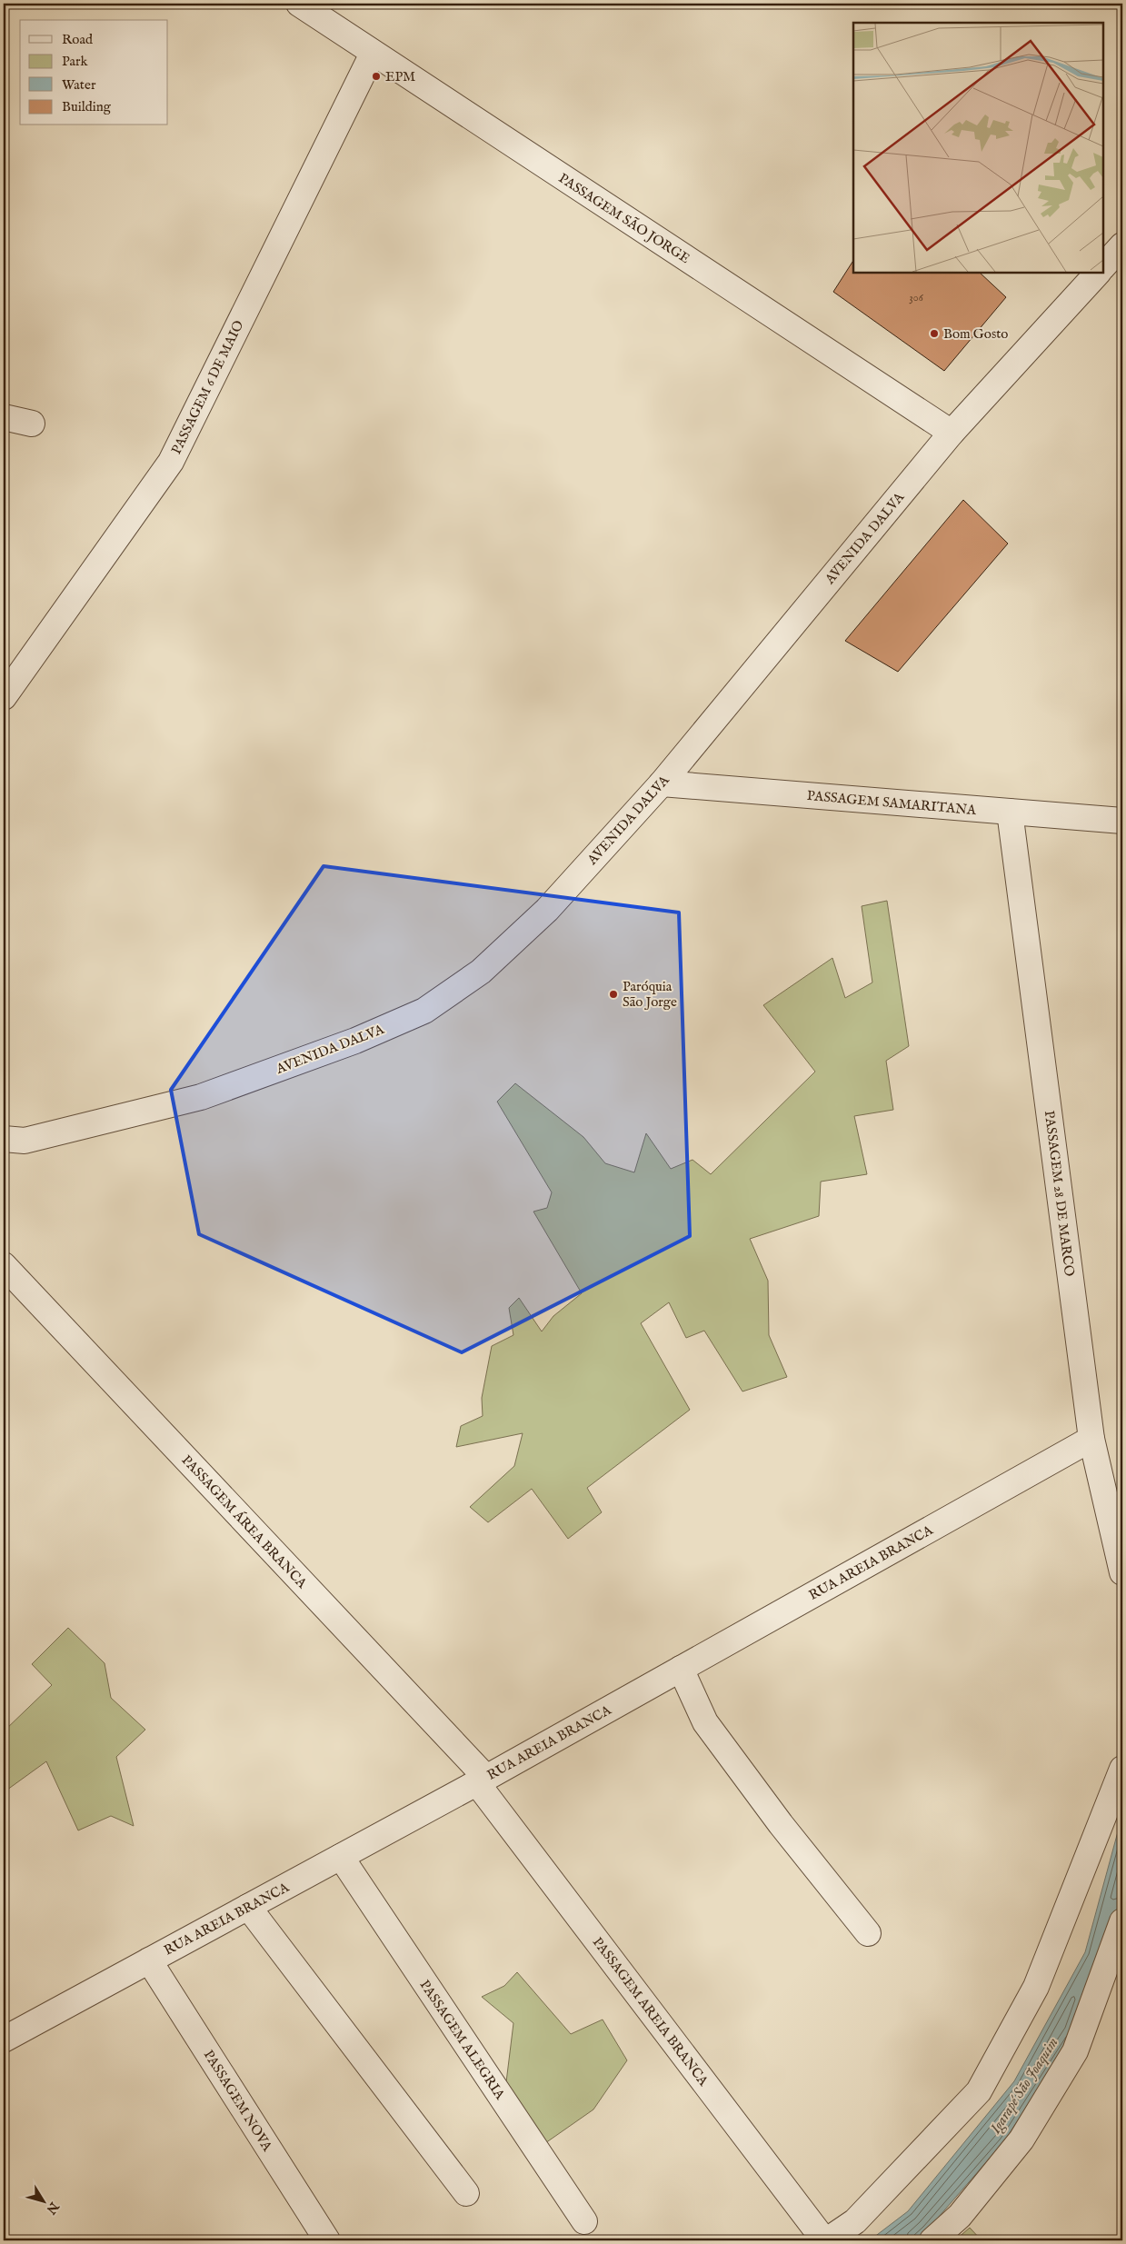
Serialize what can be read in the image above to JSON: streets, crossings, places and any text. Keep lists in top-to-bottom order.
{
  "streets": {
    "street": [
      "PASSAGEM SÃO JORGE",
      "PASSAGEM 6 DE MAIO",
      "AVENIDA DALVA",
      "PASSAGEM SAMARITANA",
      "PASSAGEM 28 DE MARCO",
      "PASSAGEM ÁREA BRANCA",
      "RUA AREIA BRANCA",
      "PASSAGEM AREIA BRANCA",
      "PASSAGEM ALEGRIA",
      "PASSAGEM NOVA"
    ]
  },
  "crossings": [
    ["PASSAGEM SÃO JORGE", "PASSAGEM 6 DE MAIO"],
    ["PASSAGEM SÃO JORGE", "AVENIDA DALVA"],
    ["AVENIDA DALVA", "PASSAGEM SAMARITANA"],
    ["PASSAGEM SAMARITANA", "PASSAGEM 28 DE MARCO"],
    ["PASSAGEM 28 DE MARCO", "RUA AREIA BRANCA"],
    ["PASSAGEM ÁREA BRANCA", "RUA AREIA BRANCA"],
    ["PASSAGEM ÁREA BRANCA", "PASSAGEM AREIA BRANCA"],
    ["RUA AREIA BRANCA", "PASSAGEM AREIA BRANCA"],
    ["RUA AREIA BRANCA", "PASSAGEM ALEGRIA"],
    ["RUA AREIA BRANCA", "PASSAGEM NOVA"]
  ],
  "water": ["Igarapé São Joaquim"],
  "places": ["EPM", "Bom Gosto", "Paróquia São Jorge"],
  "house_numbers": ["306"],
  "legend": [
    "Road",
    "Park",
    "Water",
    "Building"
  ],
  "north": "bottom right"
}
